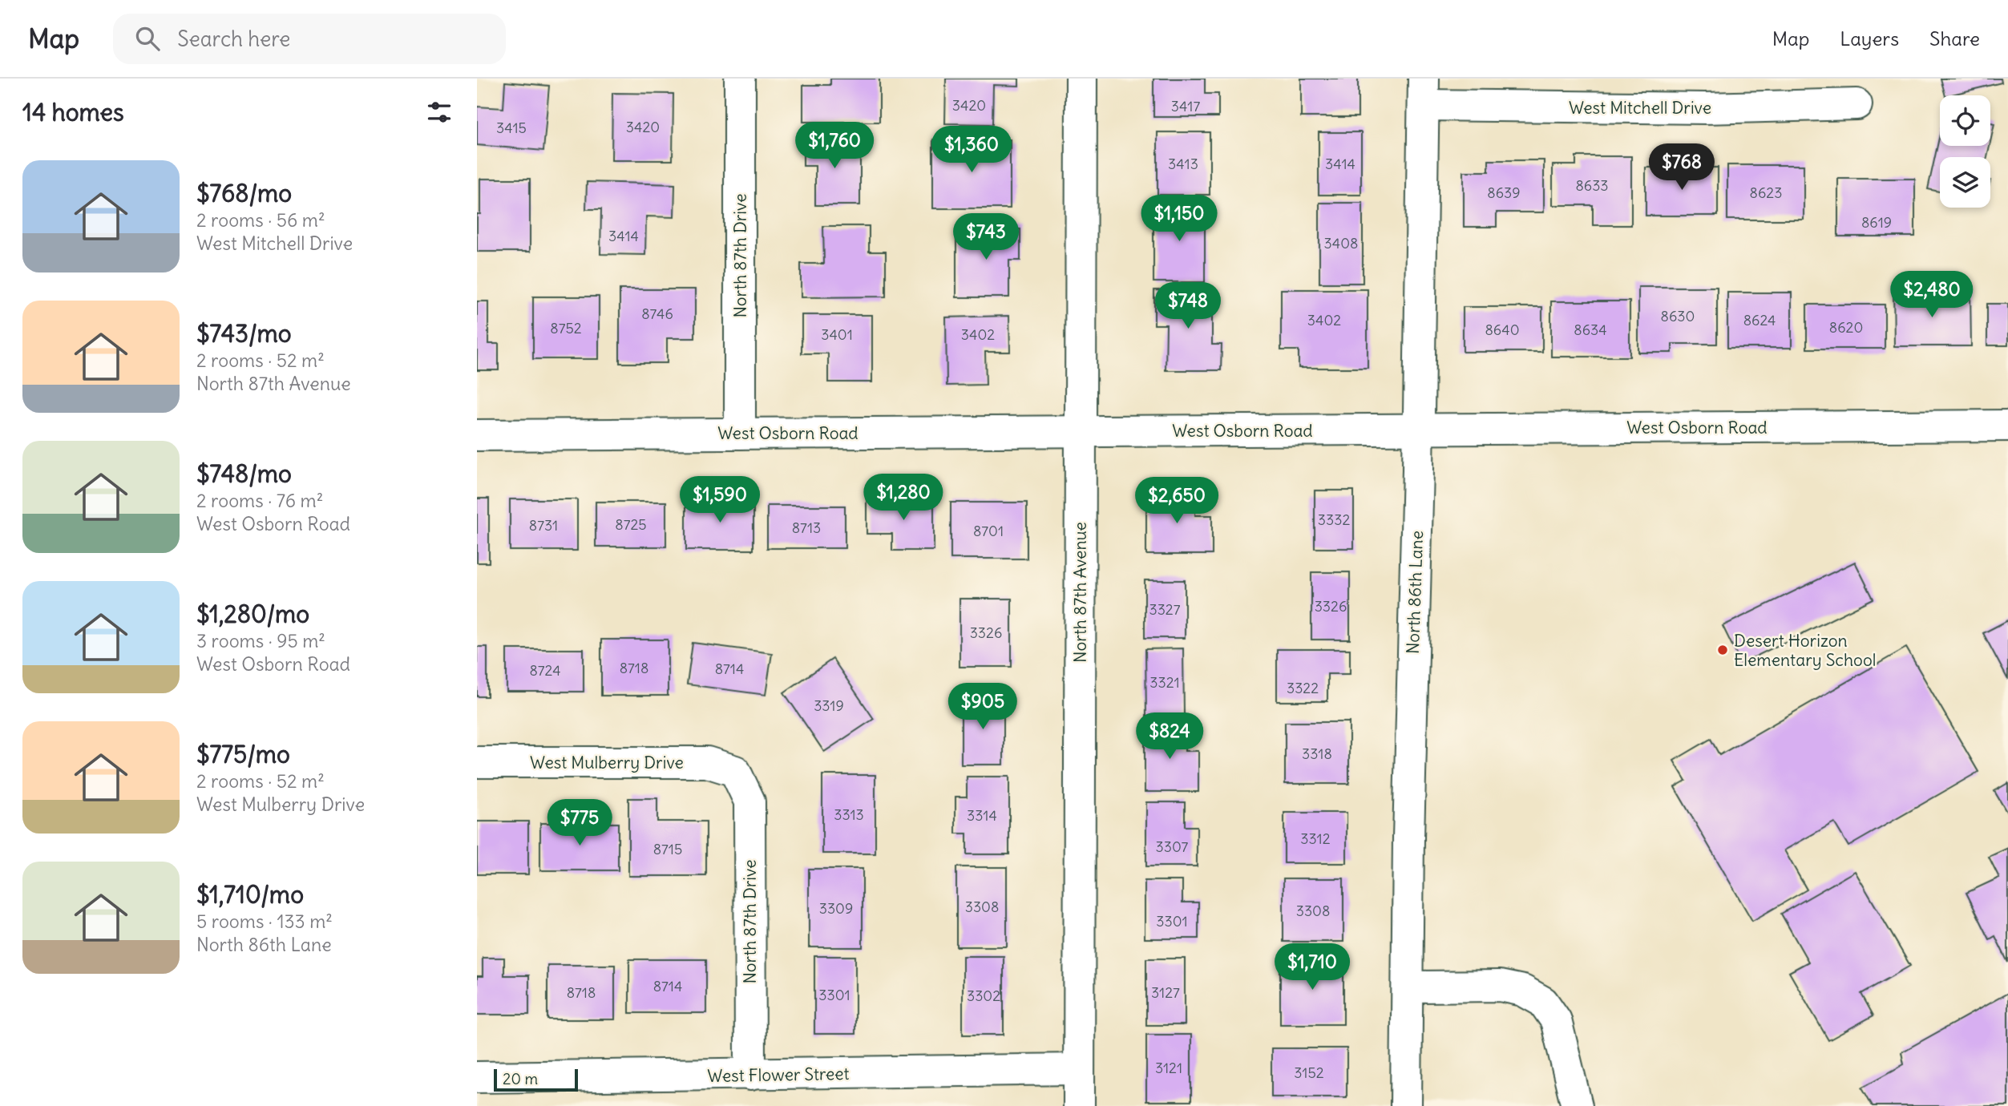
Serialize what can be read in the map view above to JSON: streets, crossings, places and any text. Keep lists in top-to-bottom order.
{
  "streets": {
    "street": [
      "West Mitchell Drive",
      "North 87th Drive",
      "West Osborn Road",
      "North 87th Avenue",
      "North 86th Lane",
      "West Mulberry Drive",
      "West Flower Street"
    ]
  },
  "crossings": [
    ["West Mitchell Drive", "North 86th Lane"],
    ["North 87th Drive", "West Osborn Road"],
    ["North 87th Drive", "West Mulberry Drive"],
    ["North 87th Drive", "West Flower Street"],
    ["West Osborn Road", "North 87th Avenue"],
    ["West Osborn Road", "North 86th Lane"],
    ["North 87th Avenue", "West Flower Street"]
  ],
  "places": ["Desert Horizon Elementary School"],
  "house_numbers": [
    "3420",
    "3417",
    "3420",
    "3415",
    "3413",
    "3414",
    "8633",
    "8639",
    "8623",
    "8619",
    "3414",
    "3408",
    "8746",
    "8630",
    "3402",
    "8624",
    "8620",
    "8752",
    "8640",
    "8634",
    "3401",
    "3402",
    "3332",
    "8725",
    "8731",
    "8713",
    "8701",
    "3326",
    "3327",
    "3326",
    "8718",
    "8714",
    "8724",
    "3321",
    "3322",
    "3319",
    "3318",
    "3313",
    "3314",
    "3312",
    "3307",
    "8715",
    "3308",
    "3309",
    "3308",
    "3301",
    "8714",
    "8718",
    "3127",
    "3301",
    "3302",
    "3121",
    "3152"
  ],
  "scale_bar": "20 m",
  "page": {
    "header": "Map",
    "search": "Search here",
    "nav": ["Map", "Layers", "Share"],
    "heading": "14 homes",
    "price": [
      "$1,760",
      "$1,360",
      "$768",
      "$1,150",
      "$743",
      "$2,480",
      "$748",
      "$1,280",
      "$1,590",
      "$2,650",
      "$905",
      "$824",
      "$775",
      "$1,710"
    ],
    "list": [
      {
        "name": "$768/mo",
        "note": "2 rooms · 56 m² · West Mitchell Drive"
      },
      {
        "name": "$743/mo",
        "note": "2 rooms · 52 m² · North 87th Avenue"
      },
      {
        "name": "$748/mo",
        "note": "2 rooms · 76 m² · West Osborn Road"
      },
      {
        "name": "$1,280/mo",
        "note": "3 rooms · 95 m² · West Osborn Road"
      },
      {
        "name": "$775/mo",
        "note": "2 rooms · 52 m² · West Mulberry Drive"
      },
      {
        "name": "$1,710/mo",
        "note": "5 rooms · 133 m² · North 86th Lane"
      }
    ],
    "scale": "20 m"
  }
}
